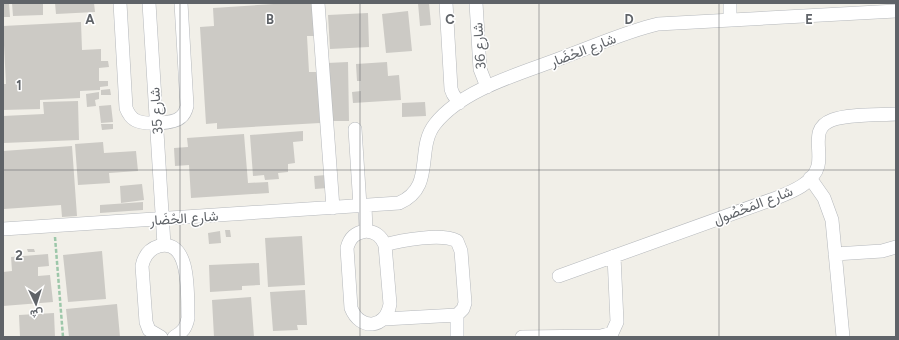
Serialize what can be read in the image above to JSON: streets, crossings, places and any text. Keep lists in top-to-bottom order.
{
  "streets": {
    "street": [
      "شارع 36",
      "شارع الحْضَار",
      "شارع 35",
      "شارع المَحْصُول"
    ]
  },
  "crossings": [
    ["شارع 36", "شارع الحْضَار"],
    ["شارع الحْضَار", "شارع 35"]
  ],
  "north": "bottom",
  "grid": {
    "columns": [
      "A",
      "B",
      "C",
      "D",
      "E"
    ],
    "rows": ["1", "2"]
  }
}
